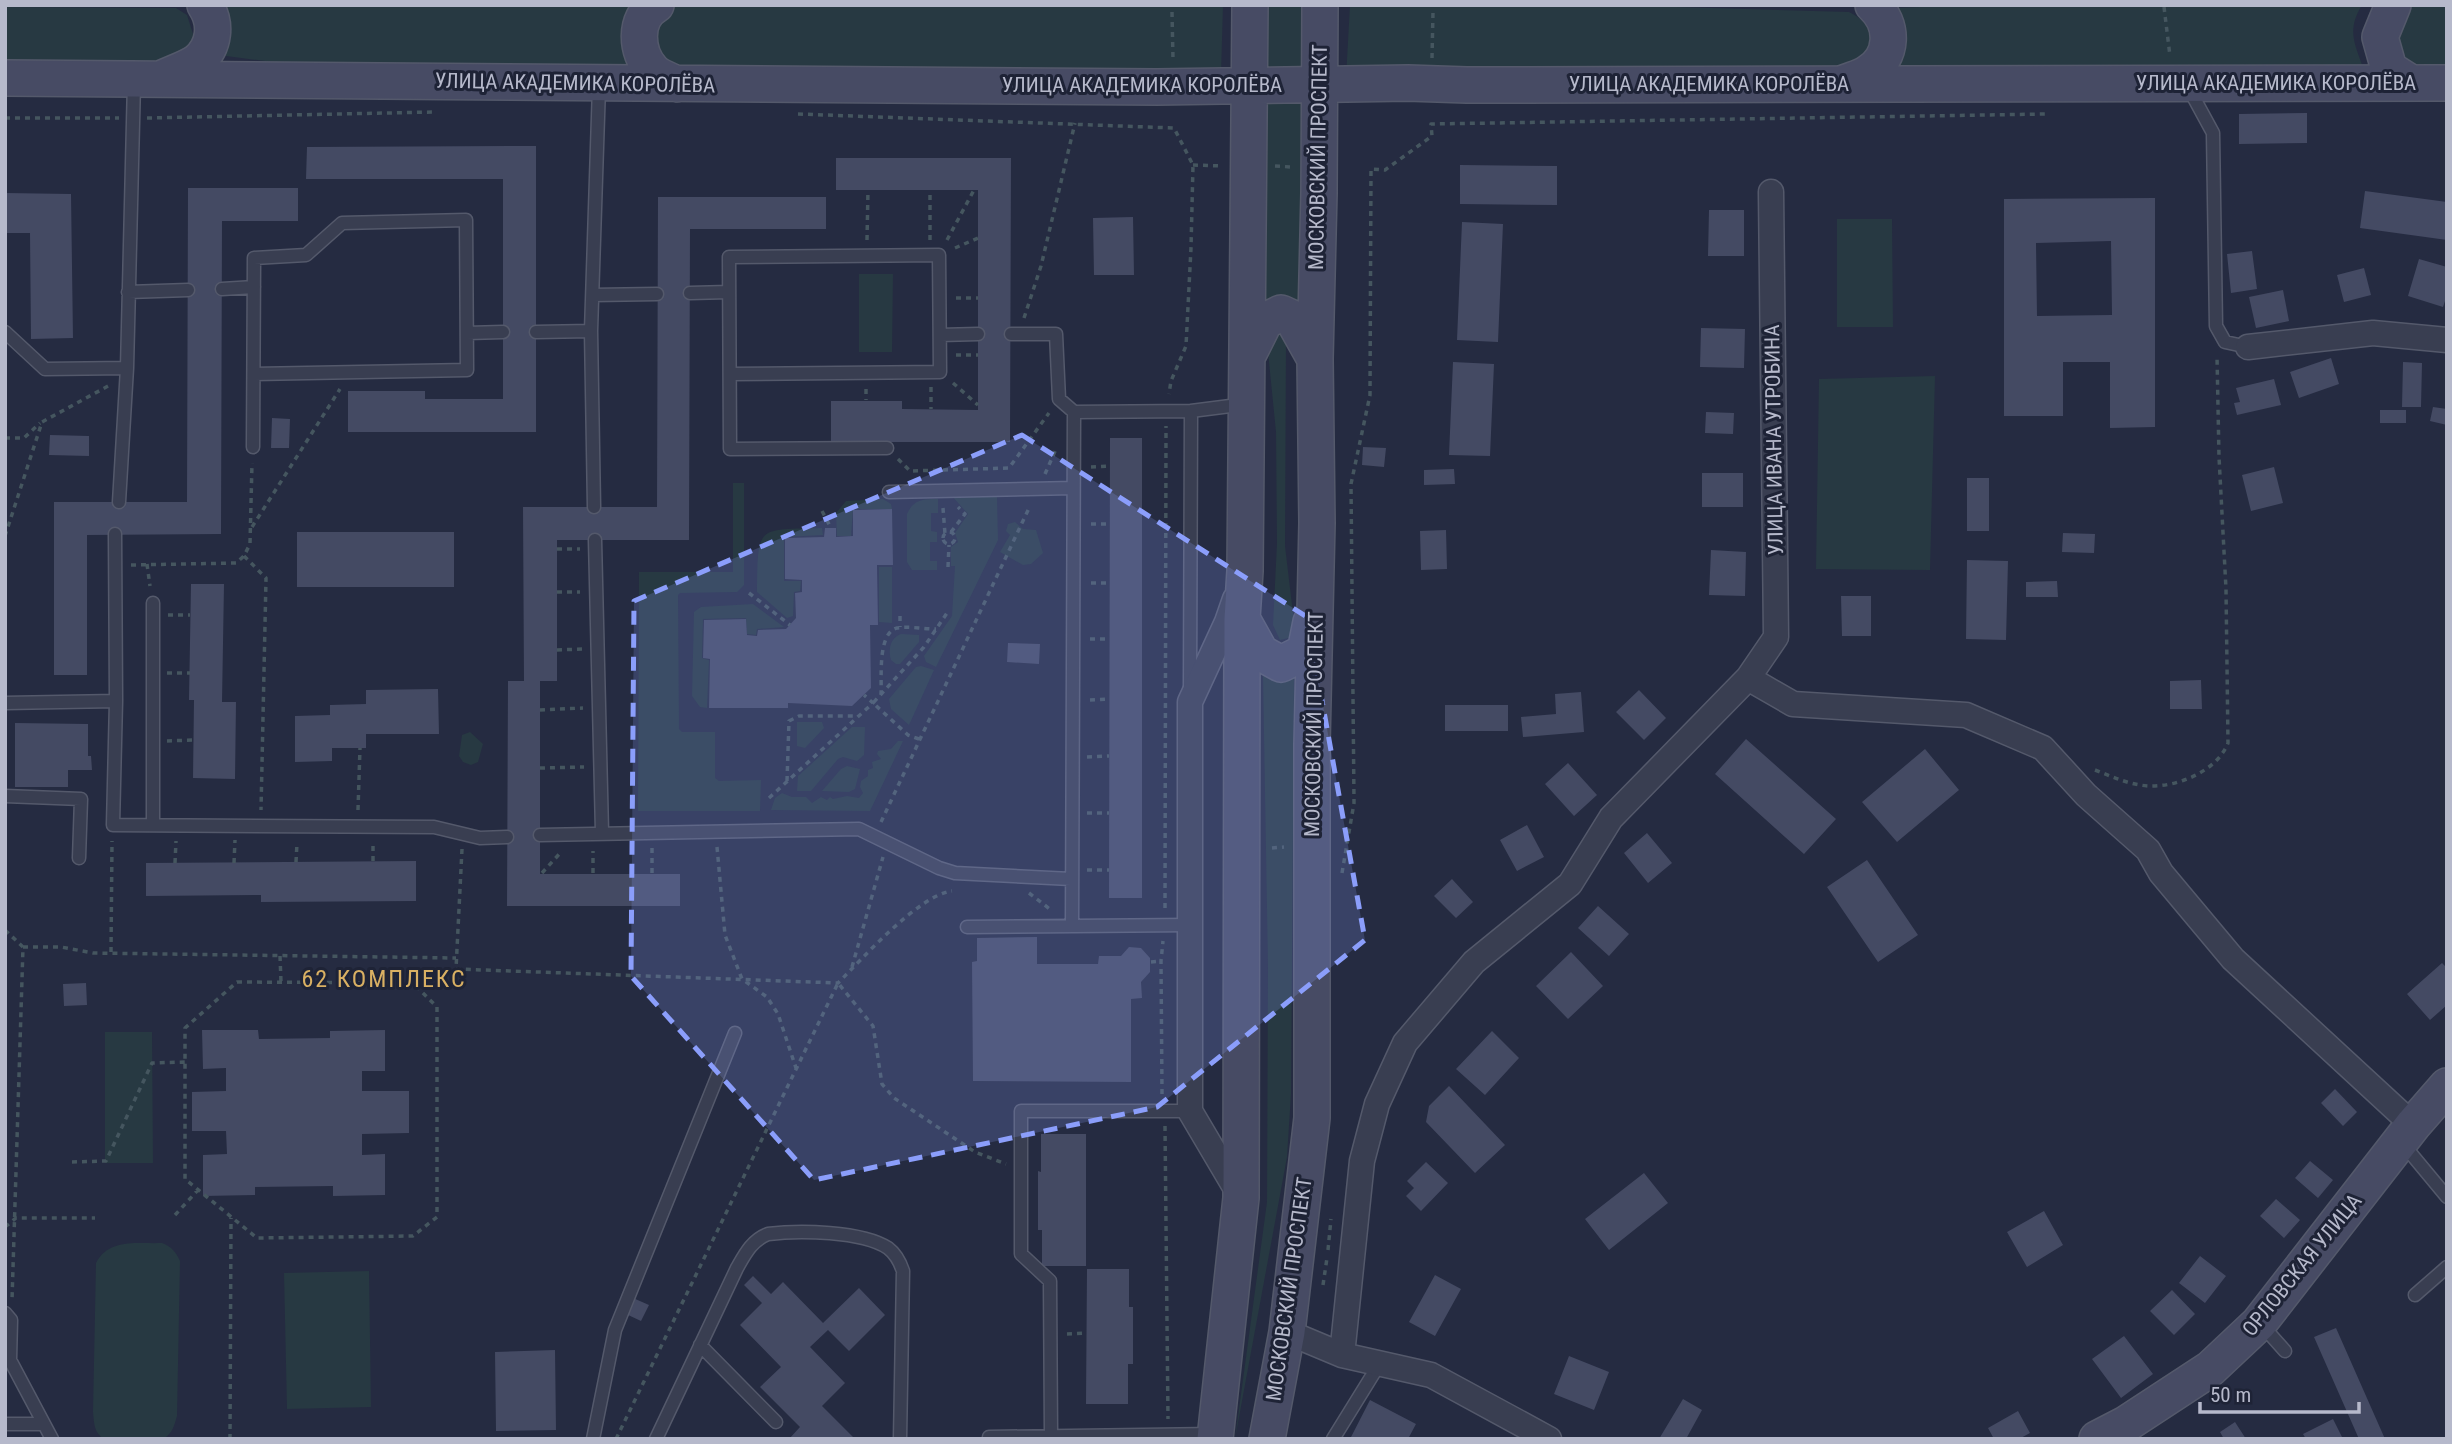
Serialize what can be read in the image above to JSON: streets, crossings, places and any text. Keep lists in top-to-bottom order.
{
  "streets": {
    "street": [
      "УЛИЦА АКАДЕМИКА КОРОЛЁВА",
      "МОСКОВСКИЙ ПРОСПЕКТ",
      "УЛИЦА ИВАНА УТРОБИНА",
      "ОРЛОВСКАЯ УЛИЦА"
    ]
  },
  "crossings": [
    ["УЛИЦА АКАДЕМИКА КОРОЛЁВА", "МОСКОВСКИЙ ПРОСПЕКТ"]
  ],
  "districts": ["62 КОМПЛЕКС"],
  "scale_bar": "50 m"
}
